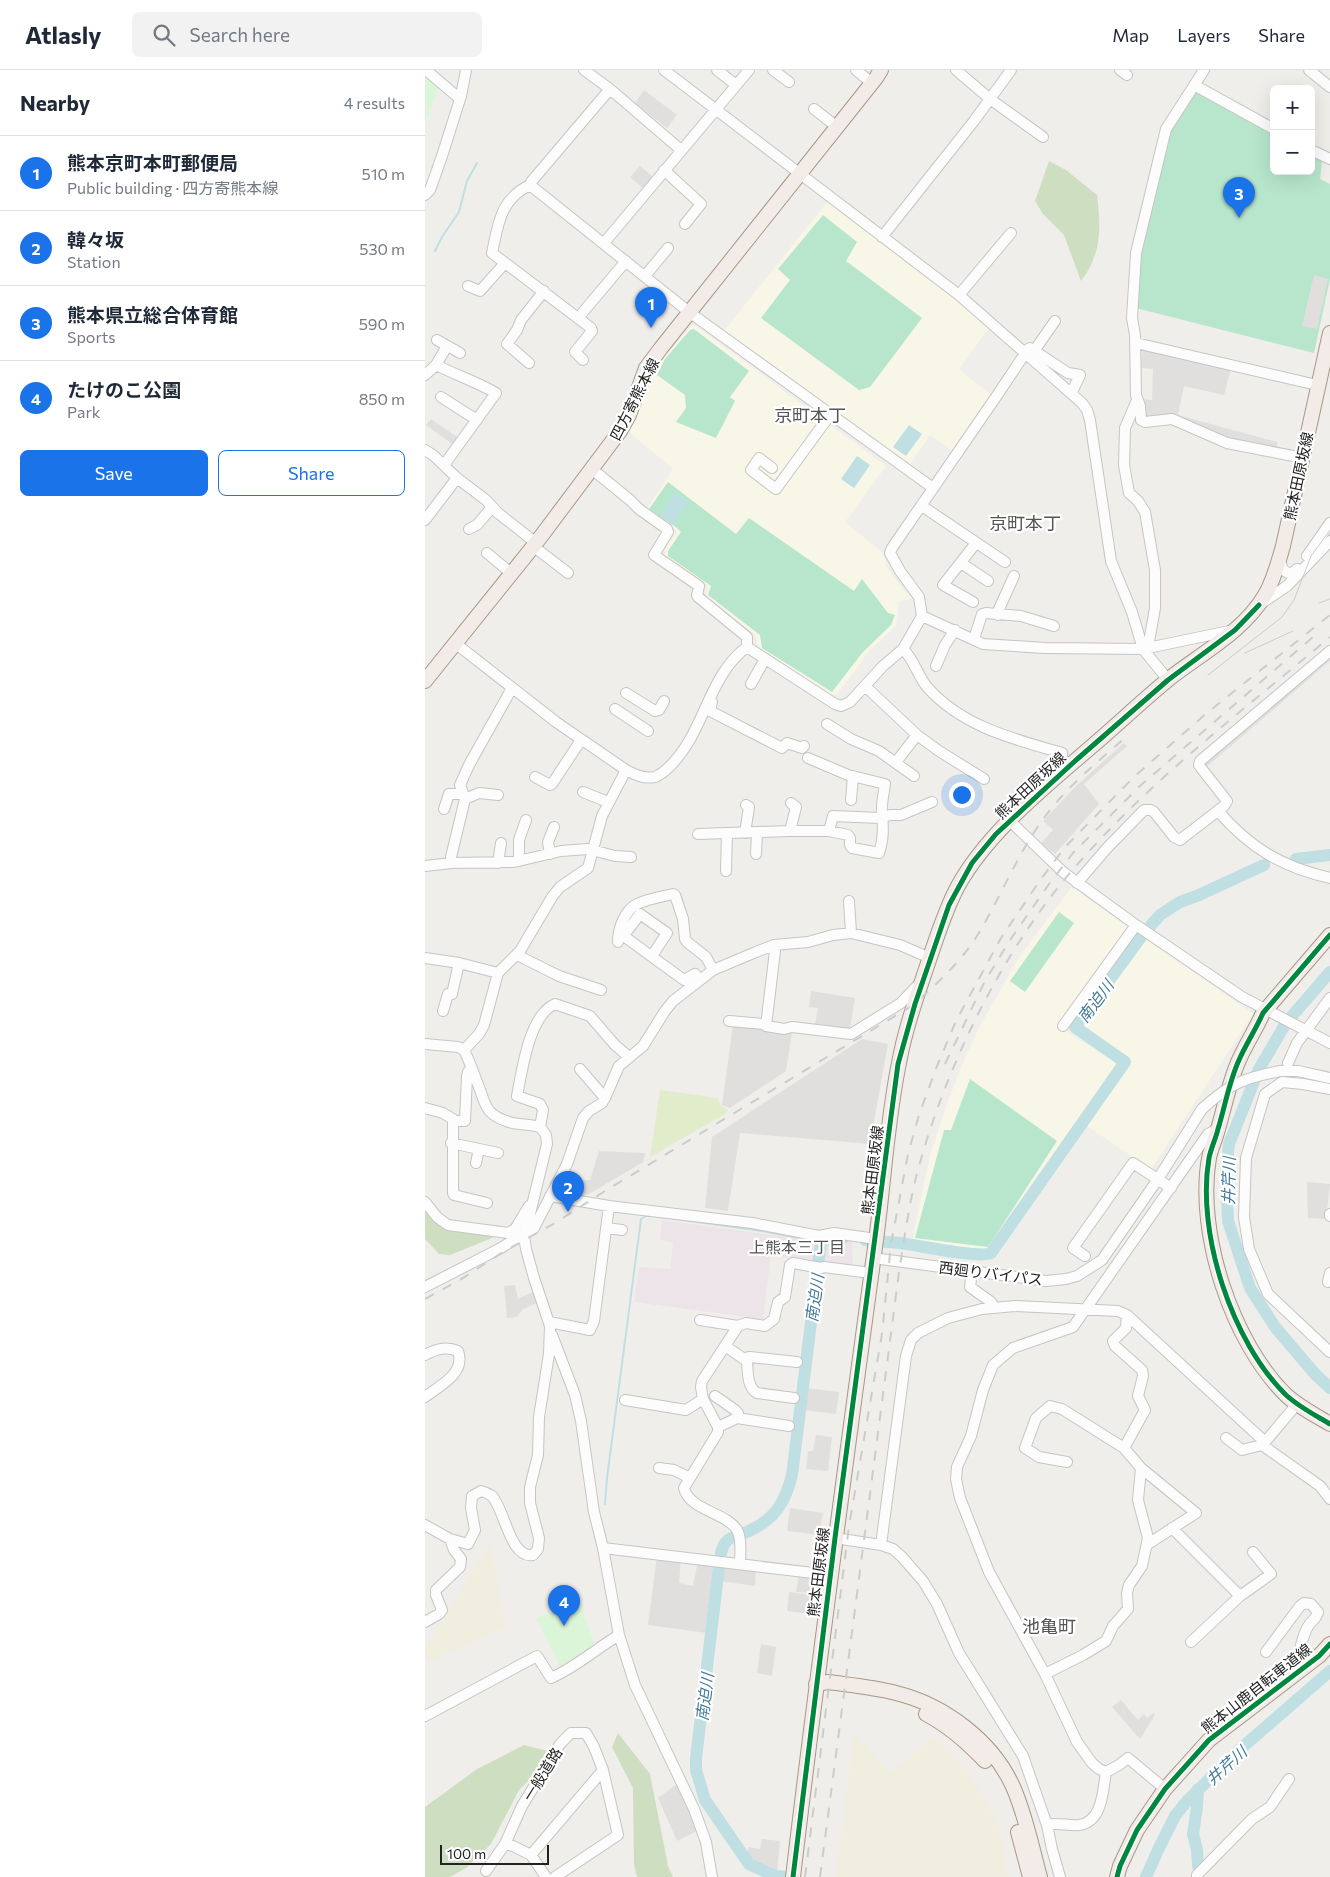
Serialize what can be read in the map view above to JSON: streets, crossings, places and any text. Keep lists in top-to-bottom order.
{
  "streets": {
    "main road": ["四方寄熊本線", "熊本田原坂線", "熊本山鹿自転車道線"],
    "street": ["西廻りバイパス", "一般道路"]
  },
  "crossings": [
    ["熊本田原坂線", "西廻りバイパス"]
  ],
  "districts": [
    "京町本丁",
    "京町本丁",
    "上熊本三丁目",
    "池亀町"
  ],
  "water": ["南迫川", "井芹川"],
  "scale_bar": "100 m",
  "page": {
    "header": "Atlasly",
    "search": "Search here",
    "nav": ["Map", "Layers", "Share"],
    "heading": ["Nearby", "4 results"],
    "map_buttons": ["+", "−"],
    "list": [
      {
        "mark": "1",
        "name": "熊本京町本町郵便局",
        "note": "Public building · 四方寄熊本線",
        "value": "510 m"
      },
      {
        "mark": "2",
        "name": "韓々坂",
        "note": "Station",
        "value": "530 m"
      },
      {
        "mark": "3",
        "name": "熊本県立総合体育館",
        "note": "Sports",
        "value": "590 m"
      },
      {
        "mark": "4",
        "name": "たけのこ公園",
        "note": "Park",
        "value": "850 m"
      }
    ],
    "pins": [
      "3",
      "1",
      "2",
      "4"
    ],
    "buttons": ["Save", "Share"],
    "scale": "100 m"
  }
}
